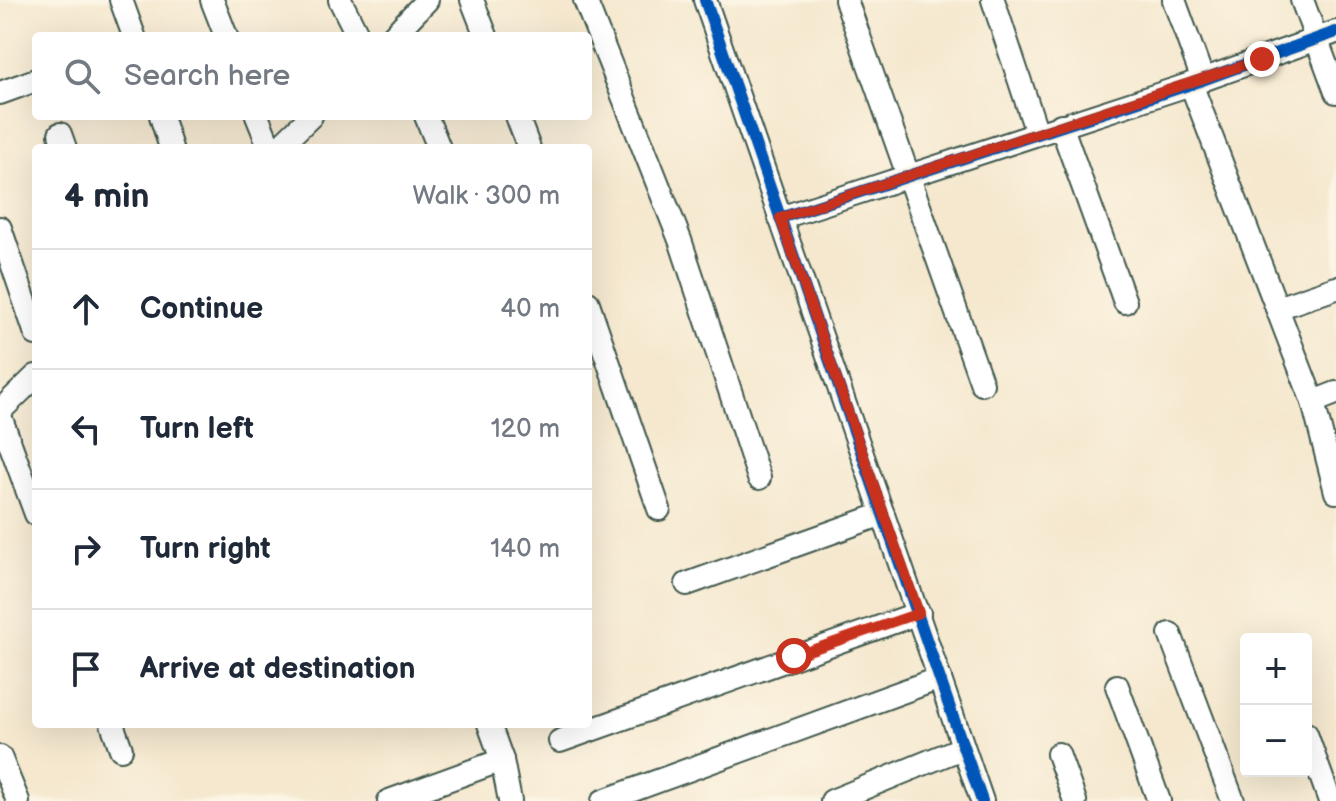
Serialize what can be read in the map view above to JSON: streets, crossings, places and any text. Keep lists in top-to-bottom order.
{
  "page": {
    "search": "Search here",
    "heading": ["4 min", "Walk · 300 m"],
    "list": [
      ["Continue", "40 m"],
      ["Turn left", "120 m"],
      ["Turn right", "140 m"],
      "Arrive at destination"
    ],
    "map_buttons": ["+", "−"]
  }
}
